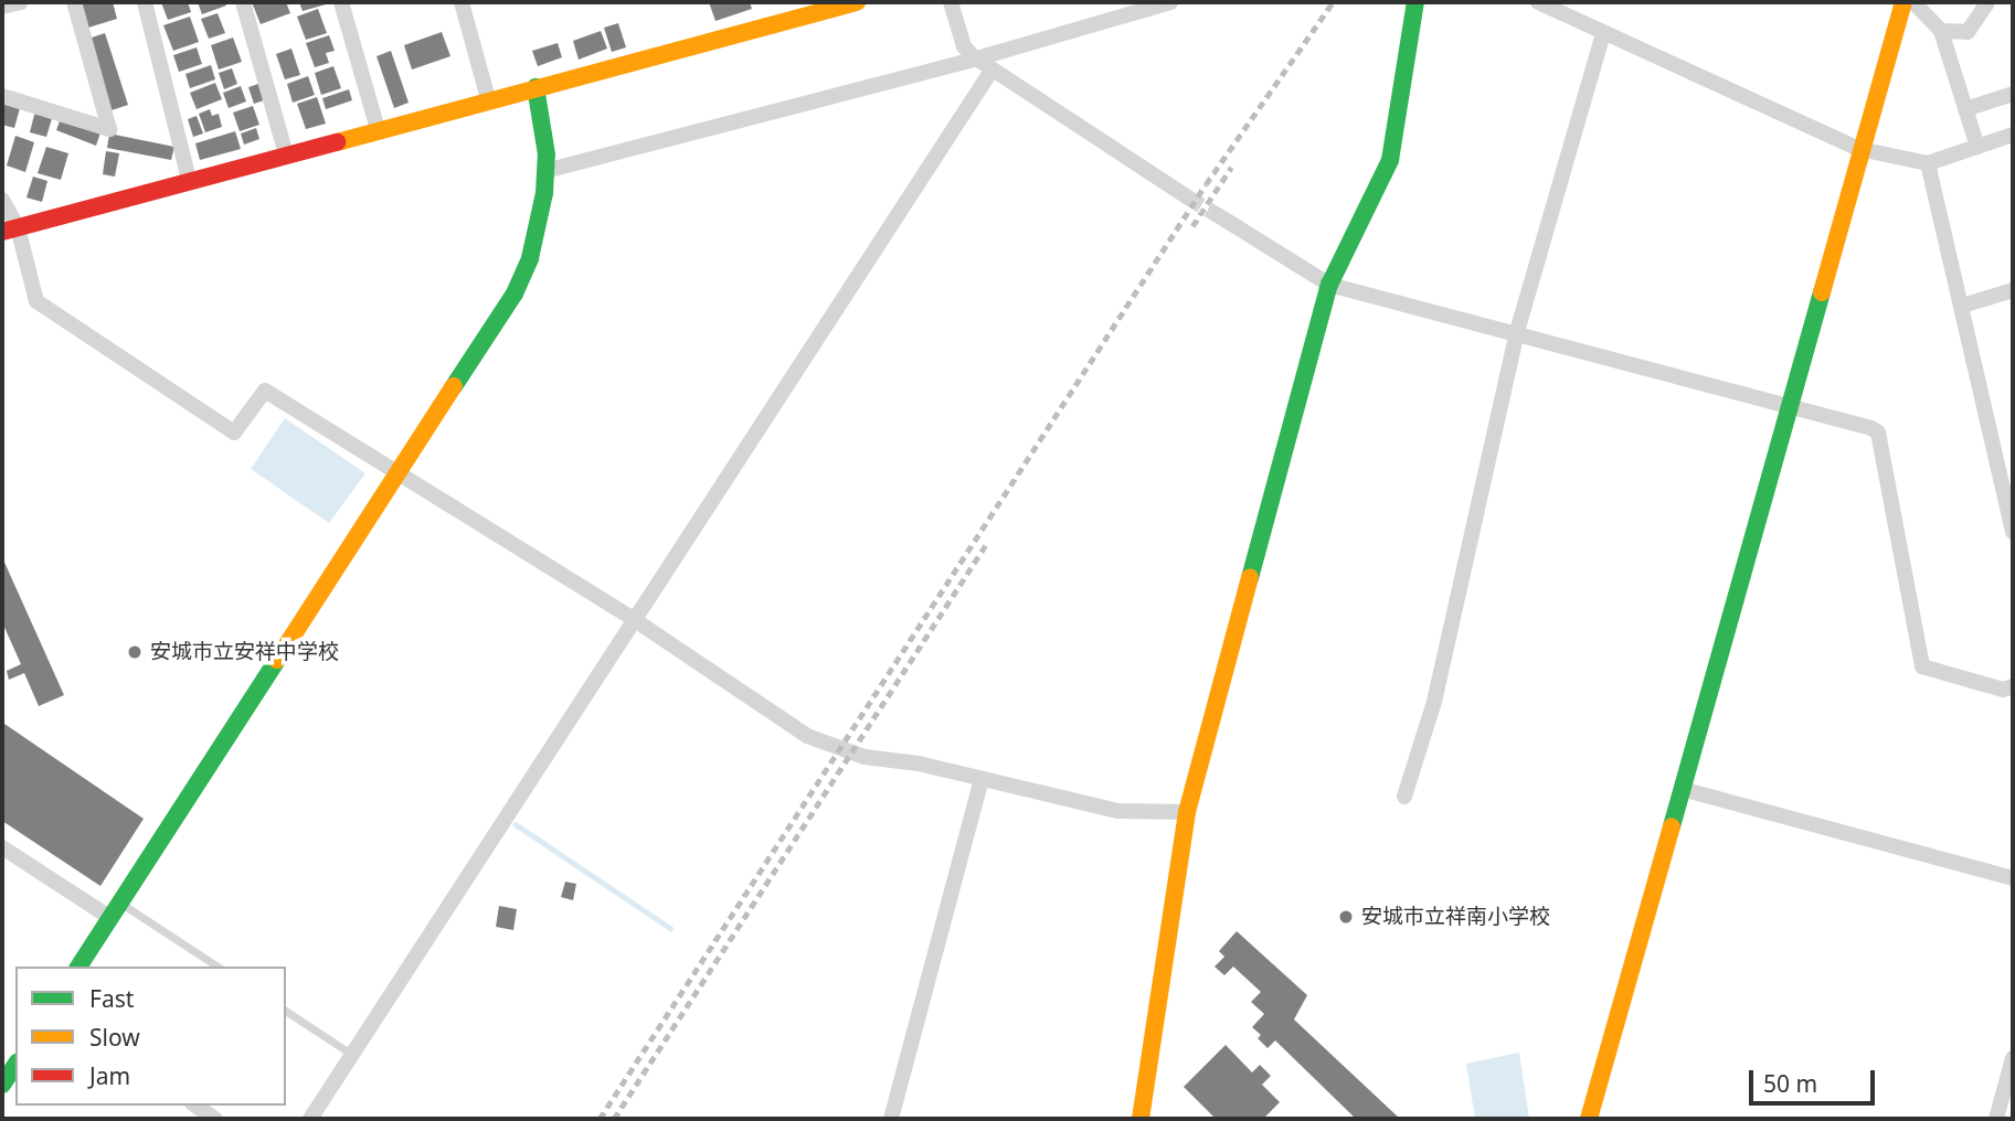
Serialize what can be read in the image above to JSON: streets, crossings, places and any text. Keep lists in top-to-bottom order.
{
  "places": ["安城市立安祥中学校", "安城市立祥南小学校"],
  "legend": ["Fast", "Slow", "Jam"],
  "scale_bar": "50 m"
}
